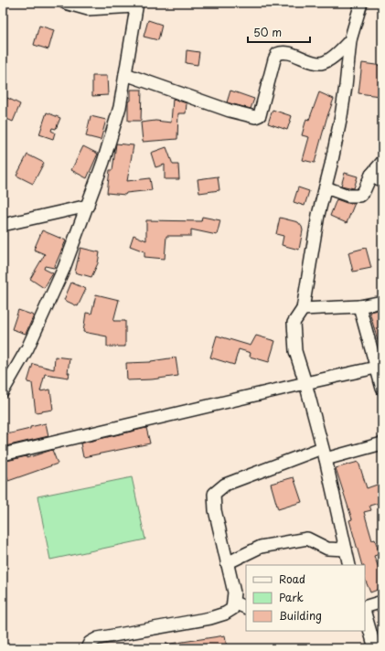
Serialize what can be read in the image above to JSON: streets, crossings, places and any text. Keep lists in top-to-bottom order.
{
  "legend": ["Road", "Park", "Building"],
  "scale_bar": "50 m"
}
